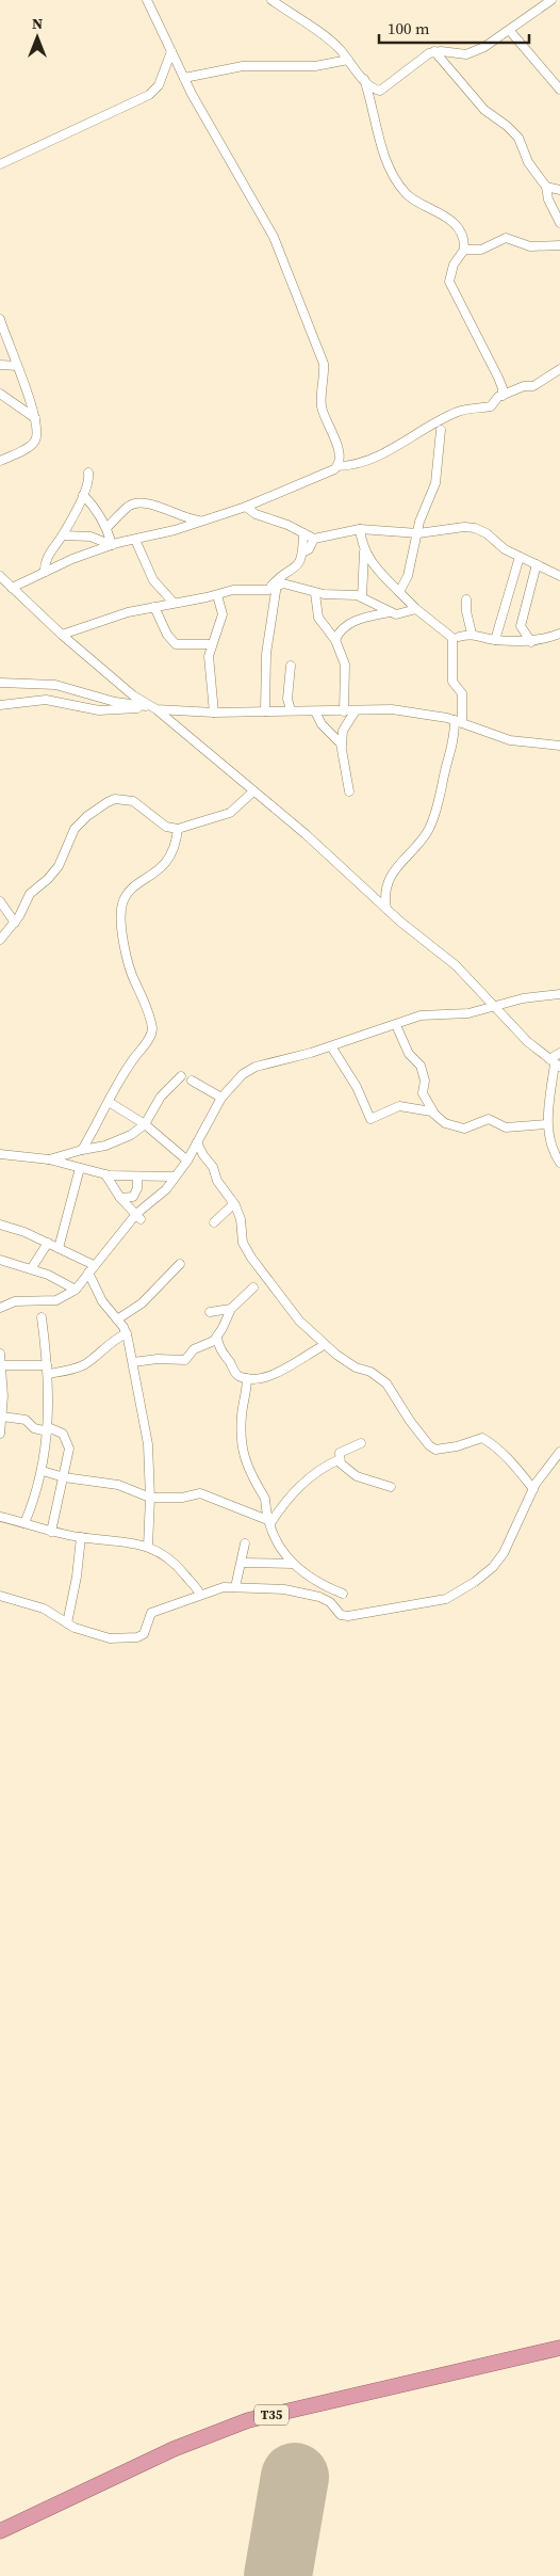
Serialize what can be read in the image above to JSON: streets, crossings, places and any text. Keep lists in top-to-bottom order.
{
  "streets": {
    "highway": ["T35"]
  },
  "scale_bar": "100 m",
  "north": "top"
}
